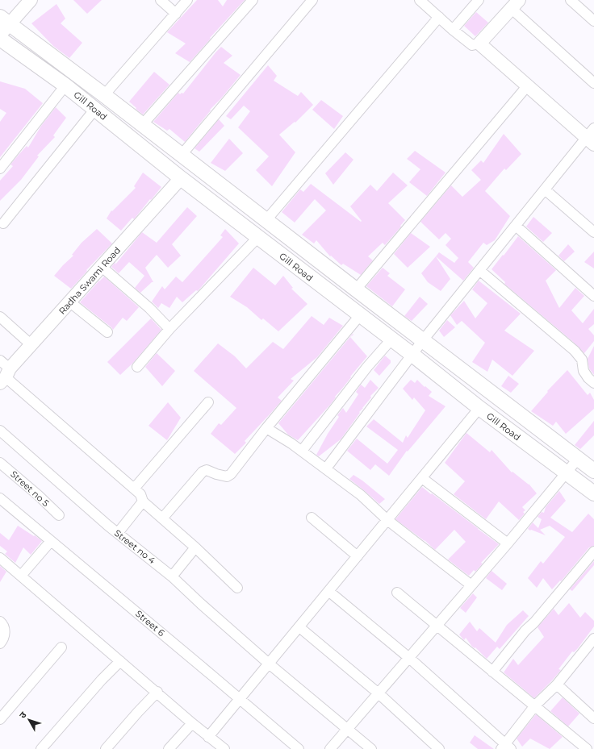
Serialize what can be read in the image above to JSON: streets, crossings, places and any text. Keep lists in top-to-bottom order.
{
  "streets": {
    "main road": ["Gill Road"],
    "street": [
      "Radha Swami Road",
      "Street no 5",
      "Street no 4",
      "Street 6"
    ]
  },
  "crossings": [
    ["Gill Road", "Radha Swami Road"]
  ],
  "north": "top left"
}
